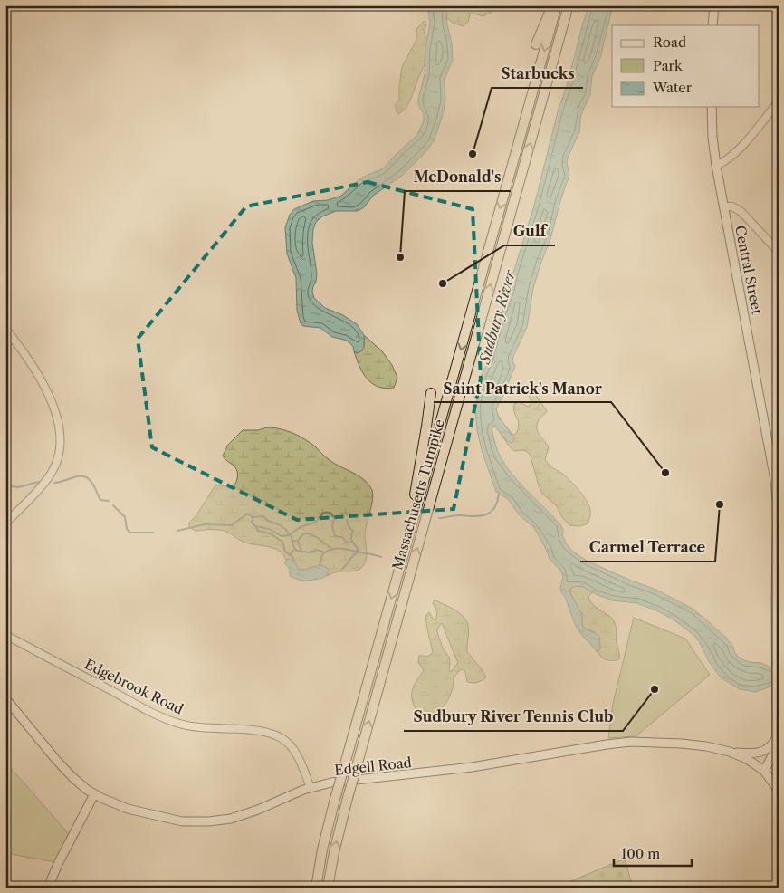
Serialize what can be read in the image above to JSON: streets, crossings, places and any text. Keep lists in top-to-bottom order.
{
  "streets": {
    "highway": ["Massachusetts Turnpike"],
    "main road": ["Central Street", "Edgell Road"],
    "street": ["Edgebrook Road"]
  },
  "crossings": [
    ["Central Street", "Edgell Road"],
    ["Edgebrook Road", "Edgell Road"]
  ],
  "water": ["Sudbury River"],
  "places": [
    "Starbucks",
    "McDonald's",
    "Gulf",
    "Saint Patrick's Manor",
    "Carmel Terrace",
    "Sudbury River Tennis Club"
  ],
  "legend": ["Road", "Park", "Water"],
  "scale_bar": "100 m"
}
